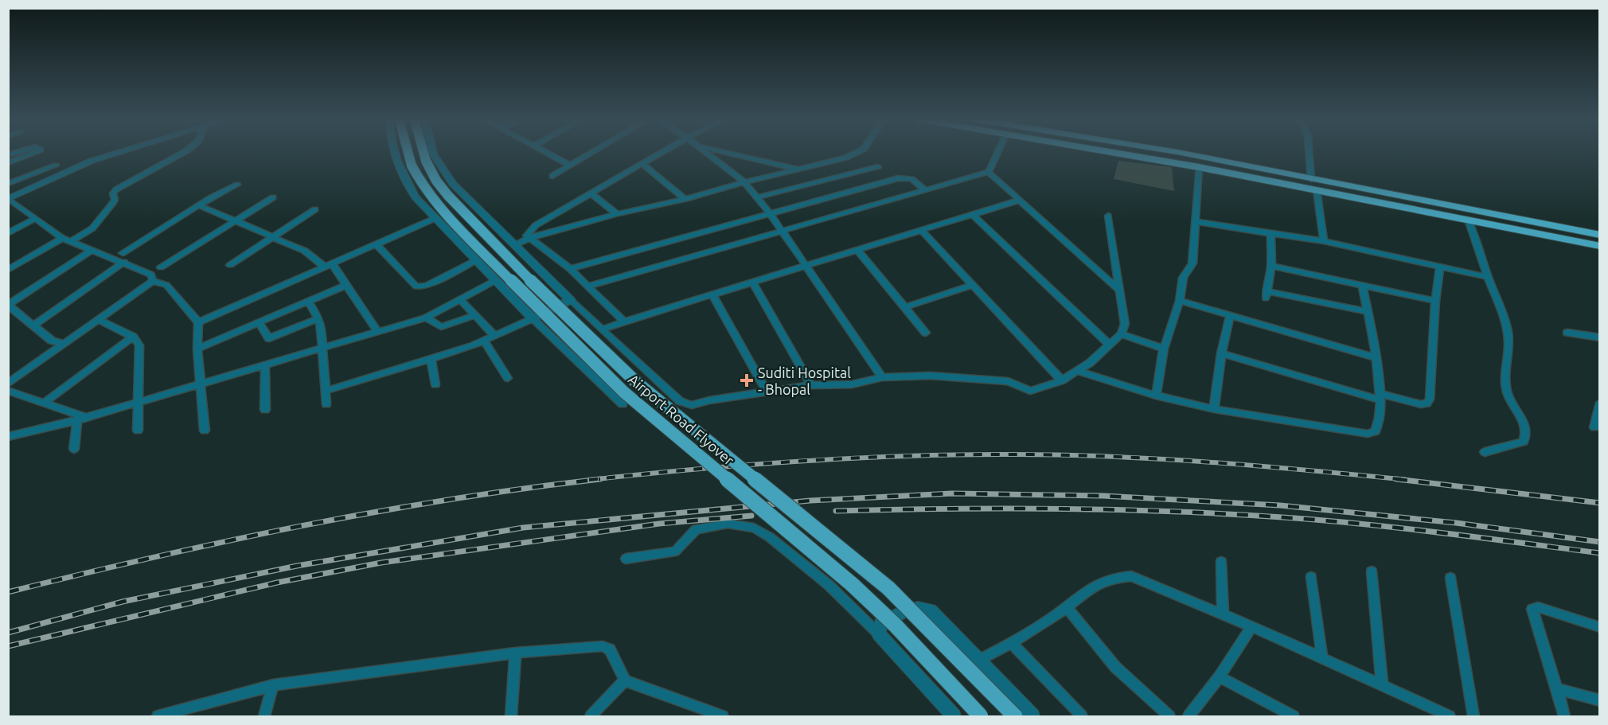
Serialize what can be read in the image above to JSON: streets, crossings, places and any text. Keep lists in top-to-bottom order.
{
  "streets": {
    "main road": ["Airport Road Flyover"]
  },
  "places": {
    "health": ["Suditi Hospital - Bhopal"]
  }
}
